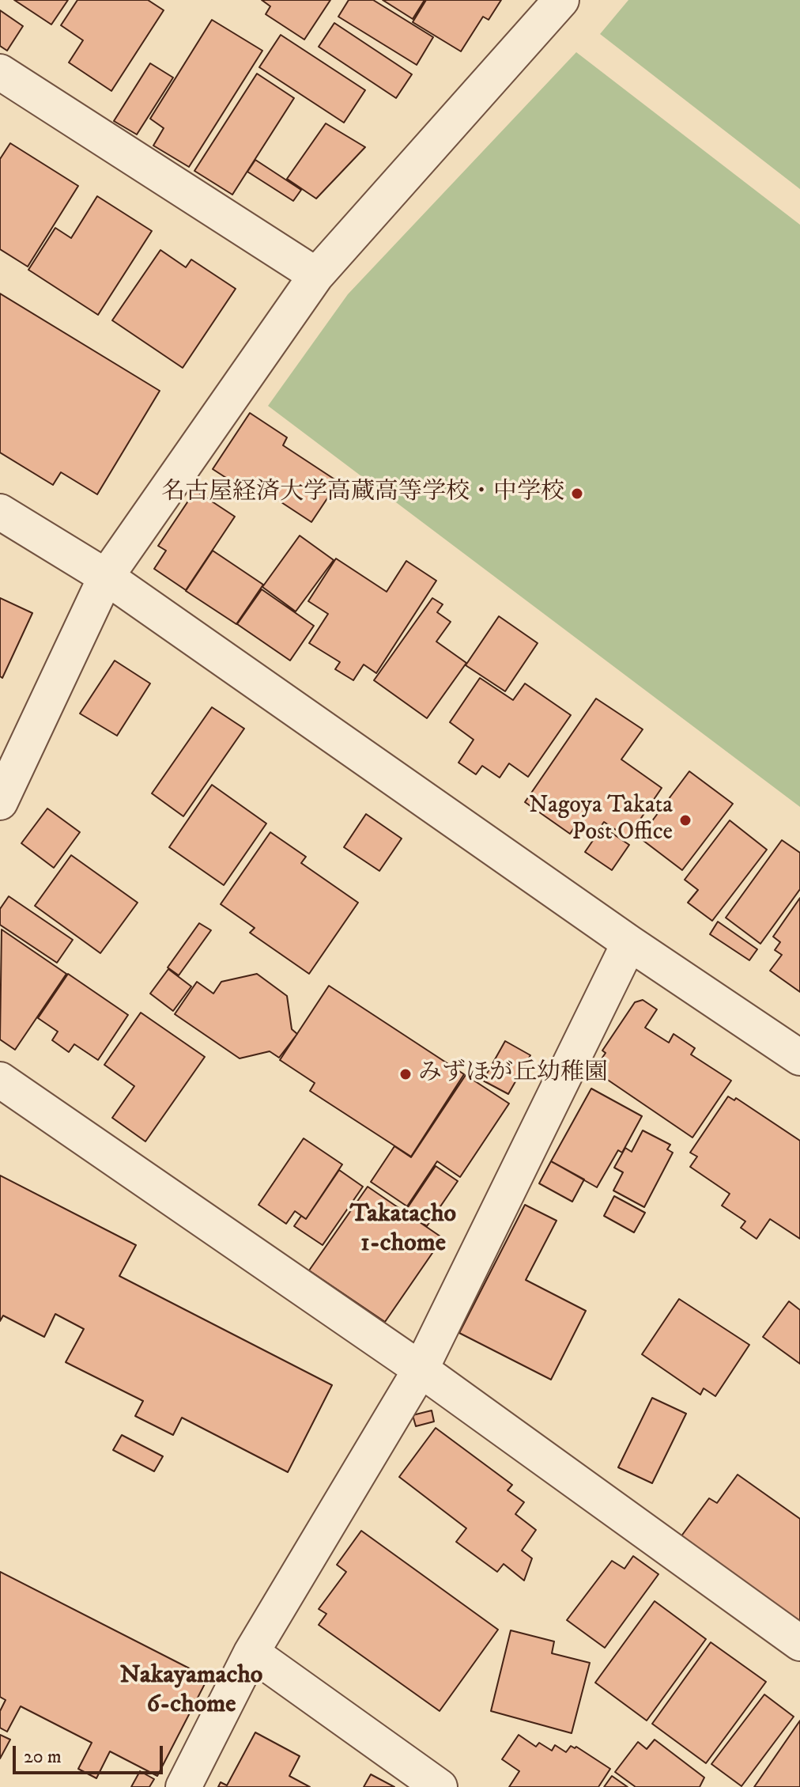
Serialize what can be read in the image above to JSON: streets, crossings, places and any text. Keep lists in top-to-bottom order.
{
  "districts": ["Takatacho 1-chome", "Nakayamacho 6-chome"],
  "places": ["名古屋経済大学高蔵高等学校・中学校", "Nagoya Takata Post Office", "みずほが丘幼稚園"],
  "scale_bar": "20 m"
}
